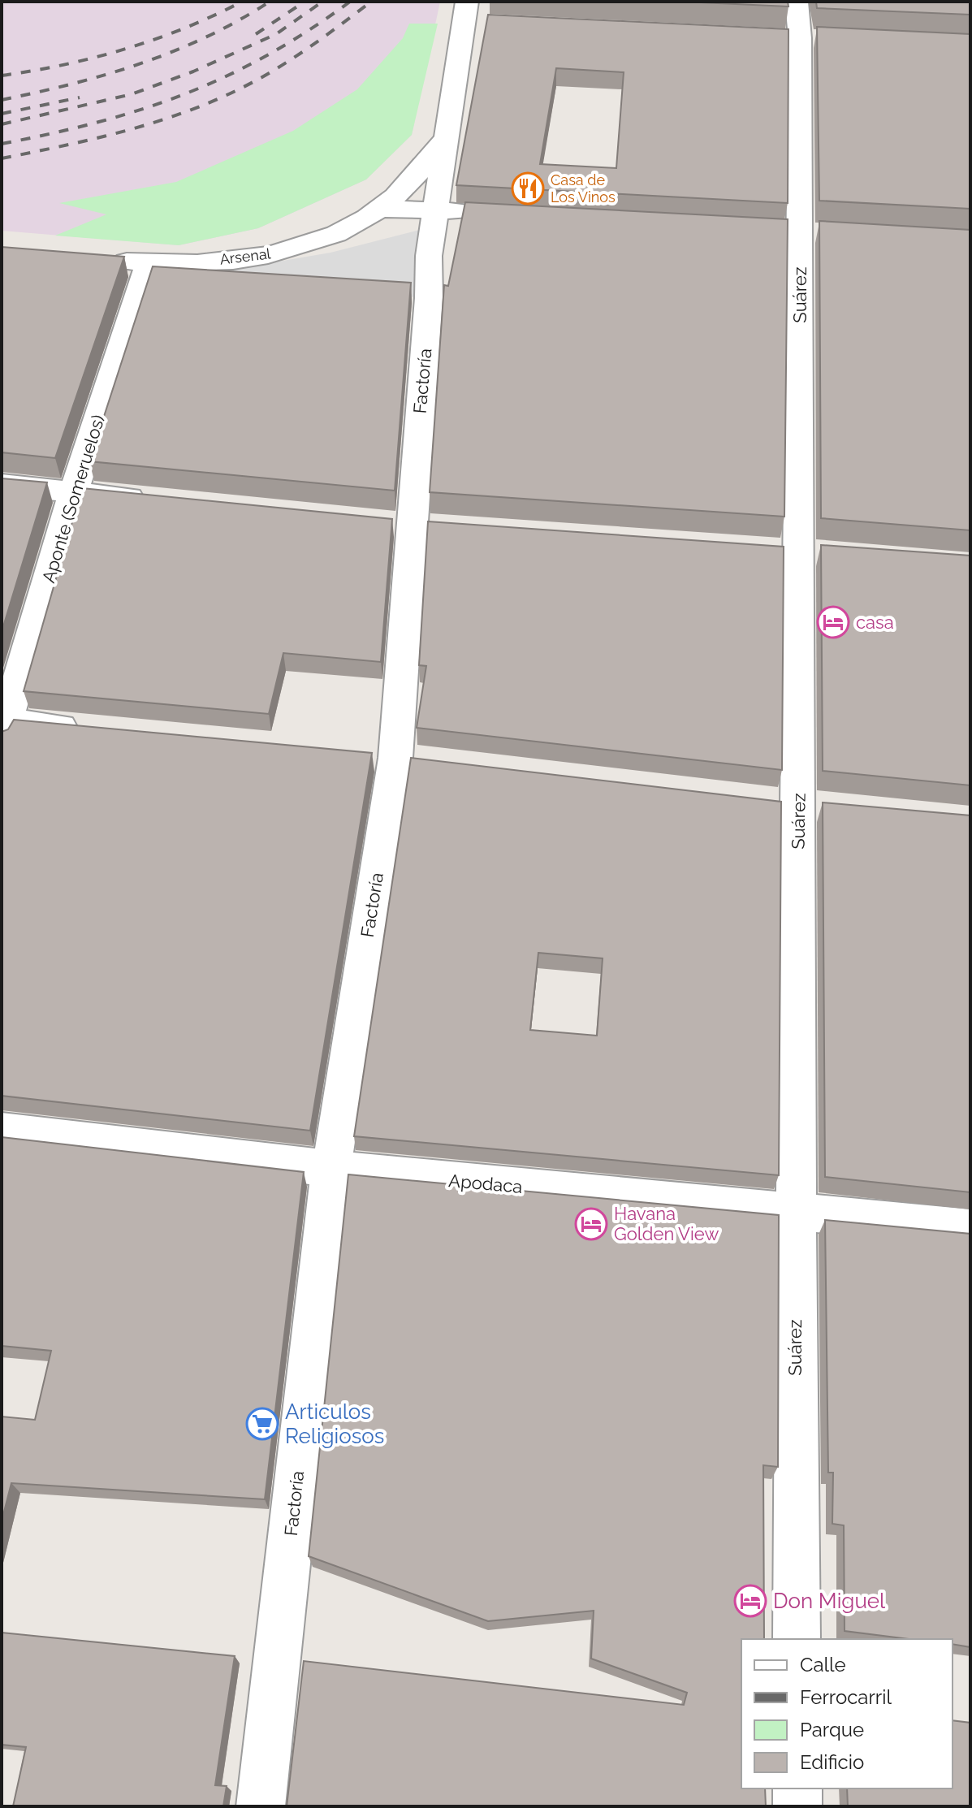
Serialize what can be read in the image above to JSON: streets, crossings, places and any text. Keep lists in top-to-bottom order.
{
  "streets": {
    "street": [
      "Arsenal",
      "Suárez",
      "Factoría",
      "Aponte (Someruelos)",
      "Apodaca"
    ]
  },
  "crossings": [
    ["Arsenal", "Factoría"],
    ["Arsenal", "Aponte (Someruelos)"],
    ["Suárez", "Apodaca"],
    ["Factoría", "Apodaca"]
  ],
  "places": {
    "restaurant": ["Casa de Los Vinos"],
    "hotel": ["casa", "Havana Golden View", "Don Miguel"],
    "supermarket": ["Articulos Religiosos"]
  },
  "legend": [
    "Calle",
    "Ferrocarril",
    "Parque",
    "Edificio"
  ]
}
